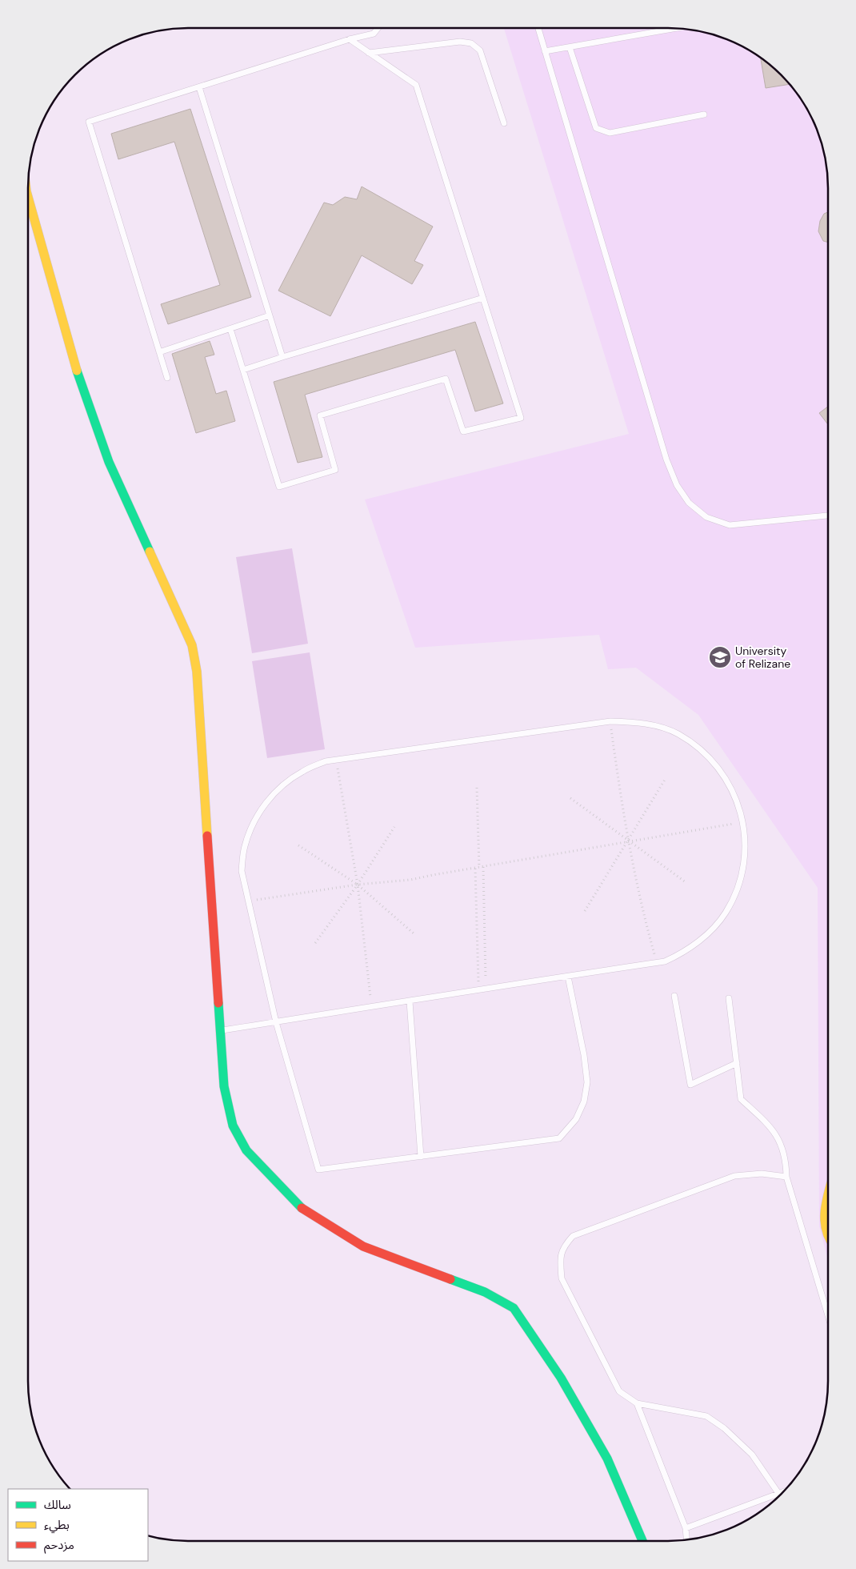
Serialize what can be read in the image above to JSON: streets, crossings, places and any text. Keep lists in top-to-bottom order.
{
  "places": {
    "school or university": ["University of Relizane"]
  },
  "legend": ["سالك", "بطيء", "مزدحم"]
}
